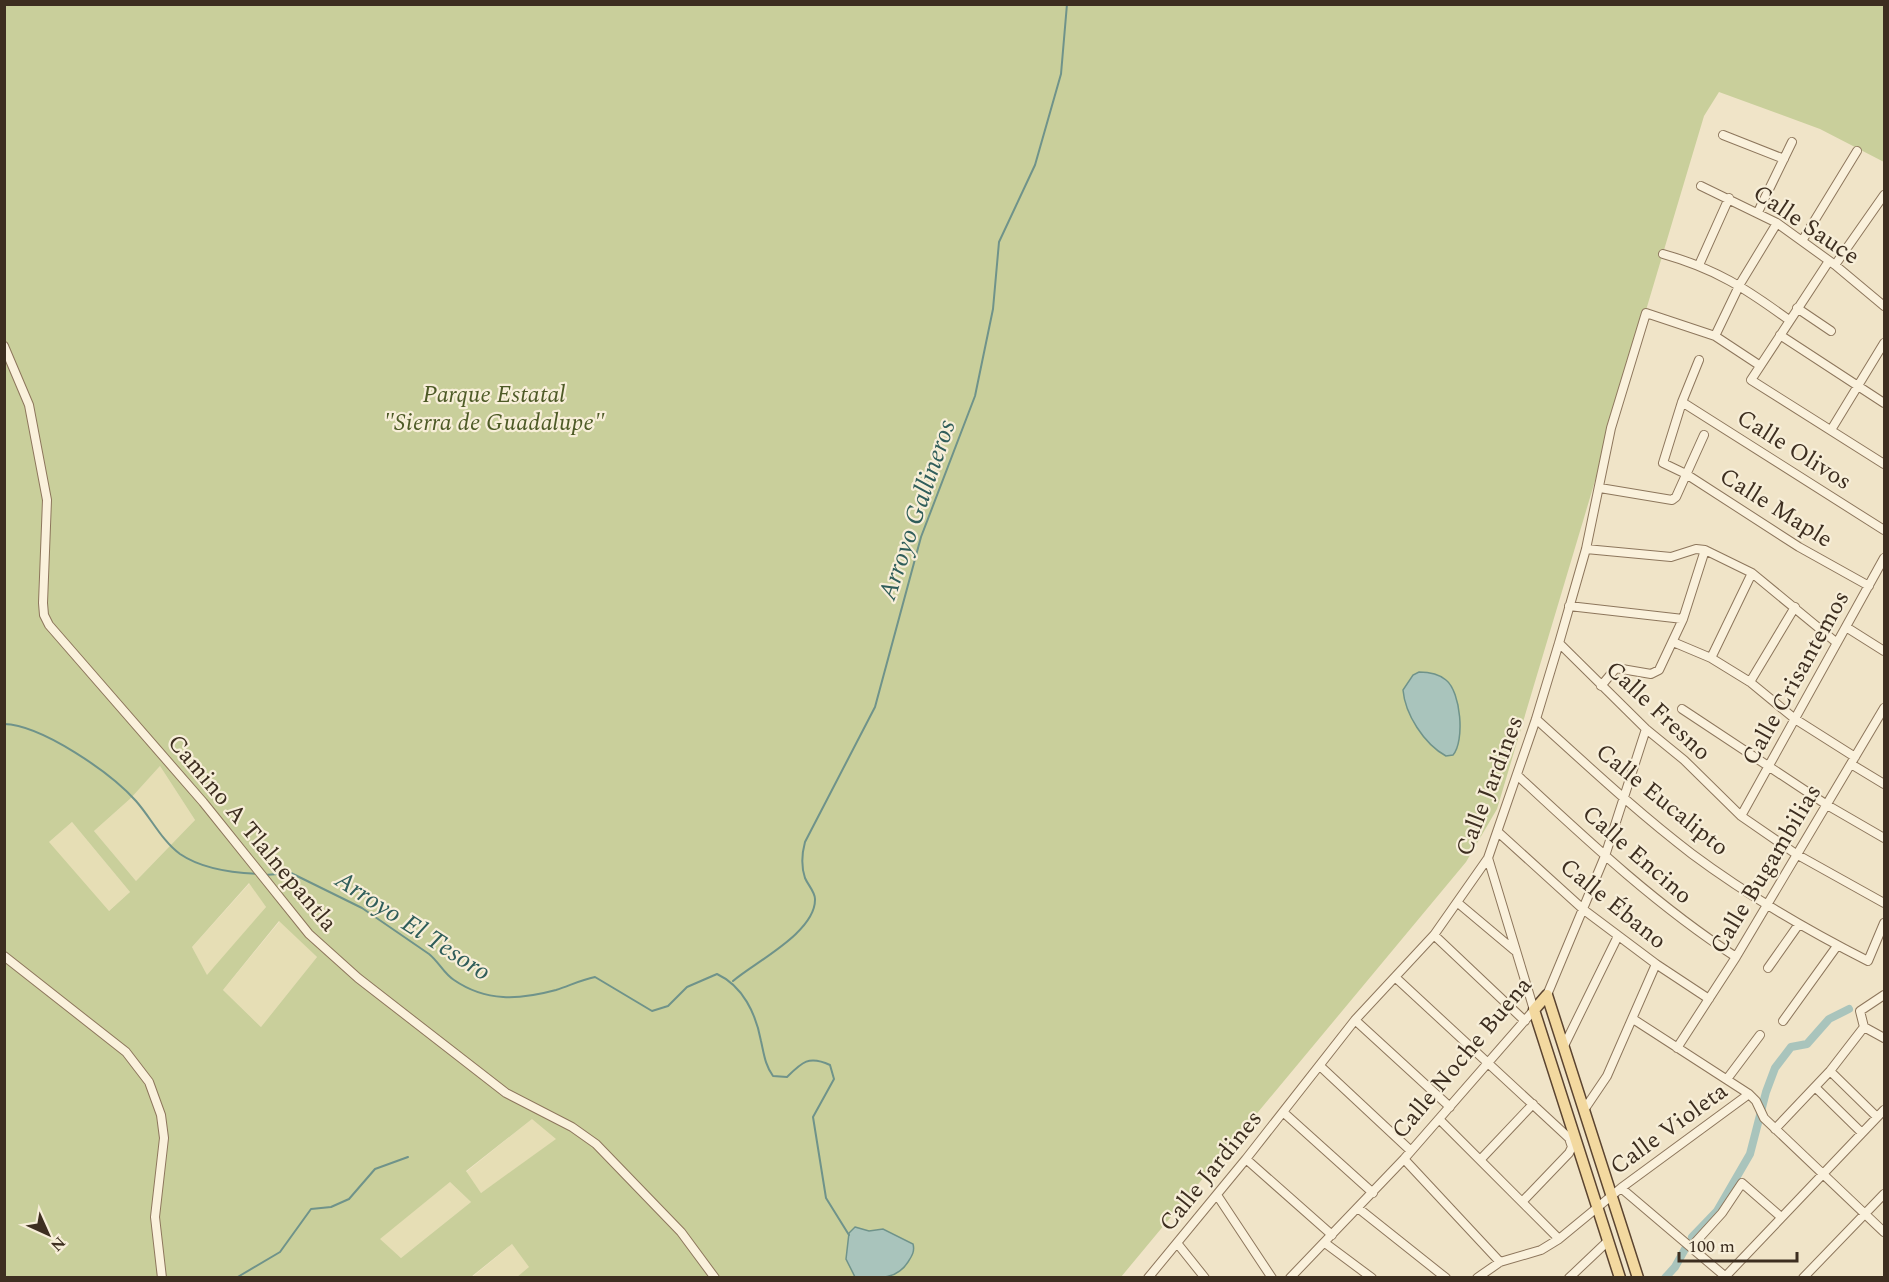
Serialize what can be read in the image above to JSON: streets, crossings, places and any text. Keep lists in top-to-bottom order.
{
  "streets": {
    "main road": ["Calle Noche Buena"],
    "street": [
      "Calle Sauce",
      "Calle Olivos",
      "Calle Maple",
      "Calle Crisantemos",
      "Calle Fresno",
      "Calle Jardines",
      "Calle Eucalipto",
      "Camino A Tlalnepantla",
      "Calle Encino",
      "Calle Bugambilias",
      "Calle Ébano",
      "Calle Violeta"
    ]
  },
  "crossings": [
    ["Calle Olivos", "Calle Maple"],
    ["Calle Maple", "Calle Crisantemos"],
    ["Calle Crisantemos", "Calle Fresno"],
    ["Calle Fresno", "Calle Jardines"],
    ["Calle Fresno", "Calle Bugambilias"],
    ["Calle Fresno", "Calle Noche Buena"],
    ["Calle Jardines", "Calle Eucalipto"],
    ["Calle Jardines", "Calle Encino"],
    ["Calle Jardines", "Calle Ébano"],
    ["Calle Eucalipto", "Calle Bugambilias"],
    ["Calle Eucalipto", "Calle Noche Buena"],
    ["Calle Encino", "Calle Bugambilias"],
    ["Calle Encino", "Calle Noche Buena"],
    ["Calle Bugambilias", "Calle Ébano"],
    ["Calle Ébano", "Calle Noche Buena"]
  ],
  "water": ["Arroyo Gallineros", "Arroyo El Tesoro"],
  "parks": ["Parque Estatal \"Sierra de Guadalupe\""],
  "scale_bar": "100 m",
  "north": "bottom right"
}
